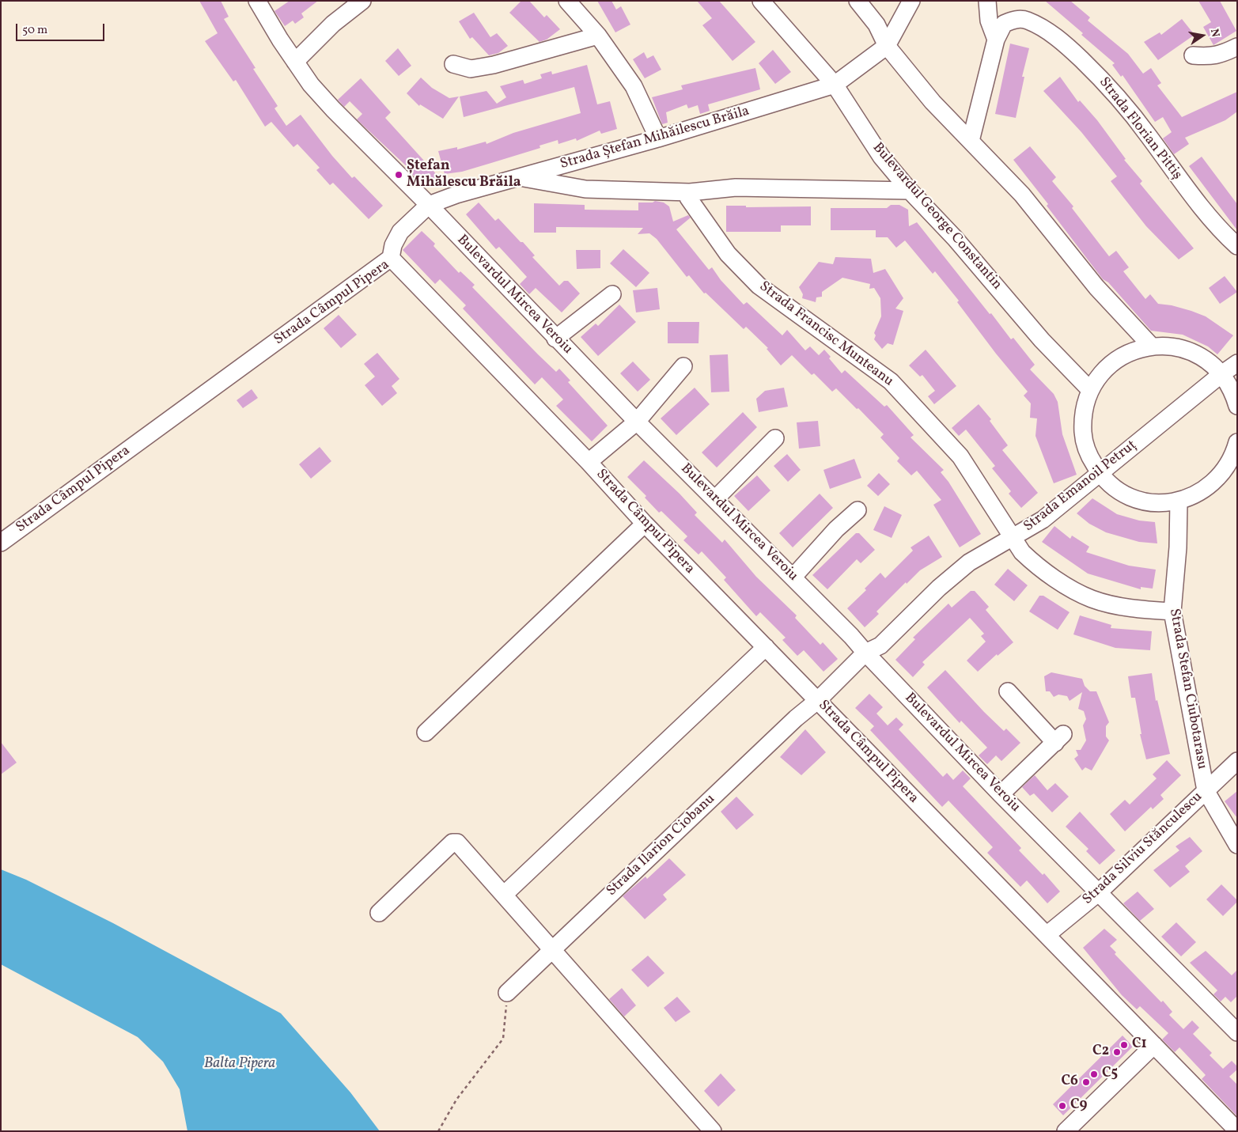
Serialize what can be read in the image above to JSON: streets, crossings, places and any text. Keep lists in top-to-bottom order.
{
  "streets": {
    "street": [
      "Strada Florian Pittiș",
      "Strada Ștefan Mihăilescu Brăila",
      "Bulevardul George Constantin",
      "Bulevardul Mircea Veroiu",
      "Strada Câmpul Pipera",
      "Strada Francisc Munteanu",
      "Strada Emanoil Petruț",
      "Strada Stefan Ciubotarasu",
      "Strada Ilarion Ciobanu",
      "Strada Silviu Stănculescu"
    ]
  },
  "crossings": [
    ["Strada Ștefan Mihăilescu Brăila", "Bulevardul George Constantin"],
    ["Strada Ștefan Mihăilescu Brăila", "Bulevardul Mircea Veroiu"],
    ["Strada Ștefan Mihăilescu Brăila", "Strada Câmpul Pipera"],
    ["Bulevardul Mircea Veroiu", "Strada Emanoil Petruț"],
    ["Bulevardul Mircea Veroiu", "Strada Silviu Stănculescu"],
    ["Strada Câmpul Pipera", "Strada Emanoil Petruț"],
    ["Strada Câmpul Pipera", "Strada Ilarion Ciobanu"],
    ["Strada Câmpul Pipera", "Strada Silviu Stănculescu"],
    ["Strada Francisc Munteanu", "Strada Emanoil Petruț"],
    ["Strada Francisc Munteanu", "Strada Stefan Ciubotarasu"],
    ["Strada Emanoil Petruț", "Strada Ilarion Ciobanu"],
    ["Strada Stefan Ciubotarasu", "Strada Silviu Stănculescu"]
  ],
  "water": ["Balta Pipera"],
  "places": [
    "Ștefan Mihălescu Brăila",
    "C1",
    "C2",
    "C5",
    "C6",
    "C9"
  ],
  "scale_bar": "50 m",
  "north": "right"
}
